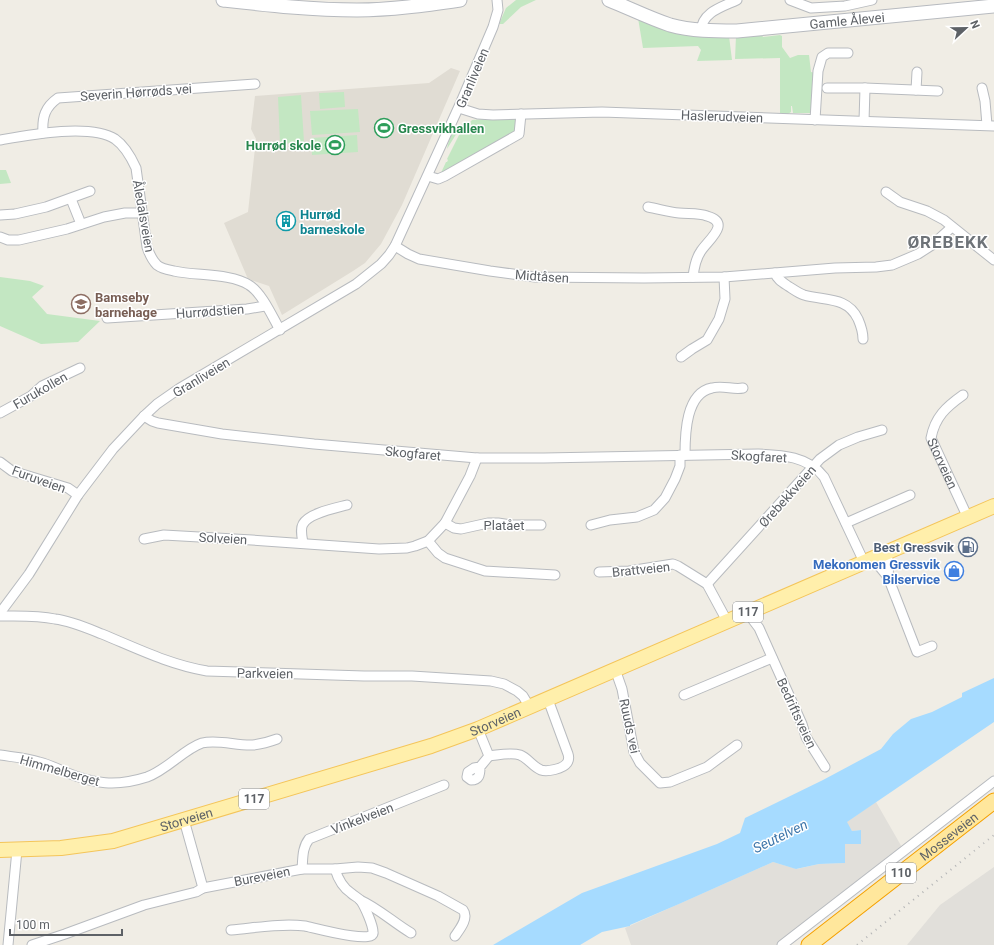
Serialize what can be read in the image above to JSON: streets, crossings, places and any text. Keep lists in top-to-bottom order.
{
  "streets": {
    "highway": ["Mosseveien", "110"],
    "main road": ["Gamle Ålevei", "Storveien", "117"],
    "street": [
      "Granliveien",
      "Severin Hørrøds vei",
      "Haslerudveien",
      "Åledalsveien",
      "Midtåsen",
      "Hurrødstien",
      "Furukollen",
      "Skogfaret",
      "Furuveien",
      "Ørebekkveien",
      "Platået",
      "Solveien",
      "Brattveien",
      "Parkveien",
      "Bedriftsveien",
      "Ruuds vei",
      "Himmelberget",
      "Vinkelveien",
      "Bureveien"
    ]
  },
  "crossings": [
    ["Granliveien", "Haslerudveien"],
    ["Granliveien", "Åledalsveien"],
    ["Granliveien", "Midtåsen"],
    ["Granliveien", "Skogfaret"],
    ["Granliveien", "Furuveien"],
    ["Severin Hørrøds vei", "Åledalsveien"],
    ["Åledalsveien", "Hurrødstien"],
    ["Skogfaret", "Storveien"],
    ["Skogfaret", "Ørebekkveien"],
    ["Skogfaret", "Solveien"],
    ["Storveien", "Brattveien"],
    ["Storveien", "Parkveien"],
    ["Storveien", "Bedriftsveien"],
    ["Storveien", "Ruuds vei"],
    ["Ørebekkveien", "Brattveien"],
    ["Platået", "Solveien"],
    ["Vinkelveien", "Bureveien"]
  ],
  "districts": ["ØREBEKK"],
  "water": ["Seutelven"],
  "places": {
    "sports": ["Gressvikhallen", "Hurrød skole"],
    "building": ["Hurrød barneskole"],
    "school or university": ["Bamseby barnehage"],
    "fuel station": ["Best Gressvik"],
    "shop": ["Mekonomen Gressvik Bilservice"]
  },
  "scale_bar": "100 m",
  "north": "right"
}
